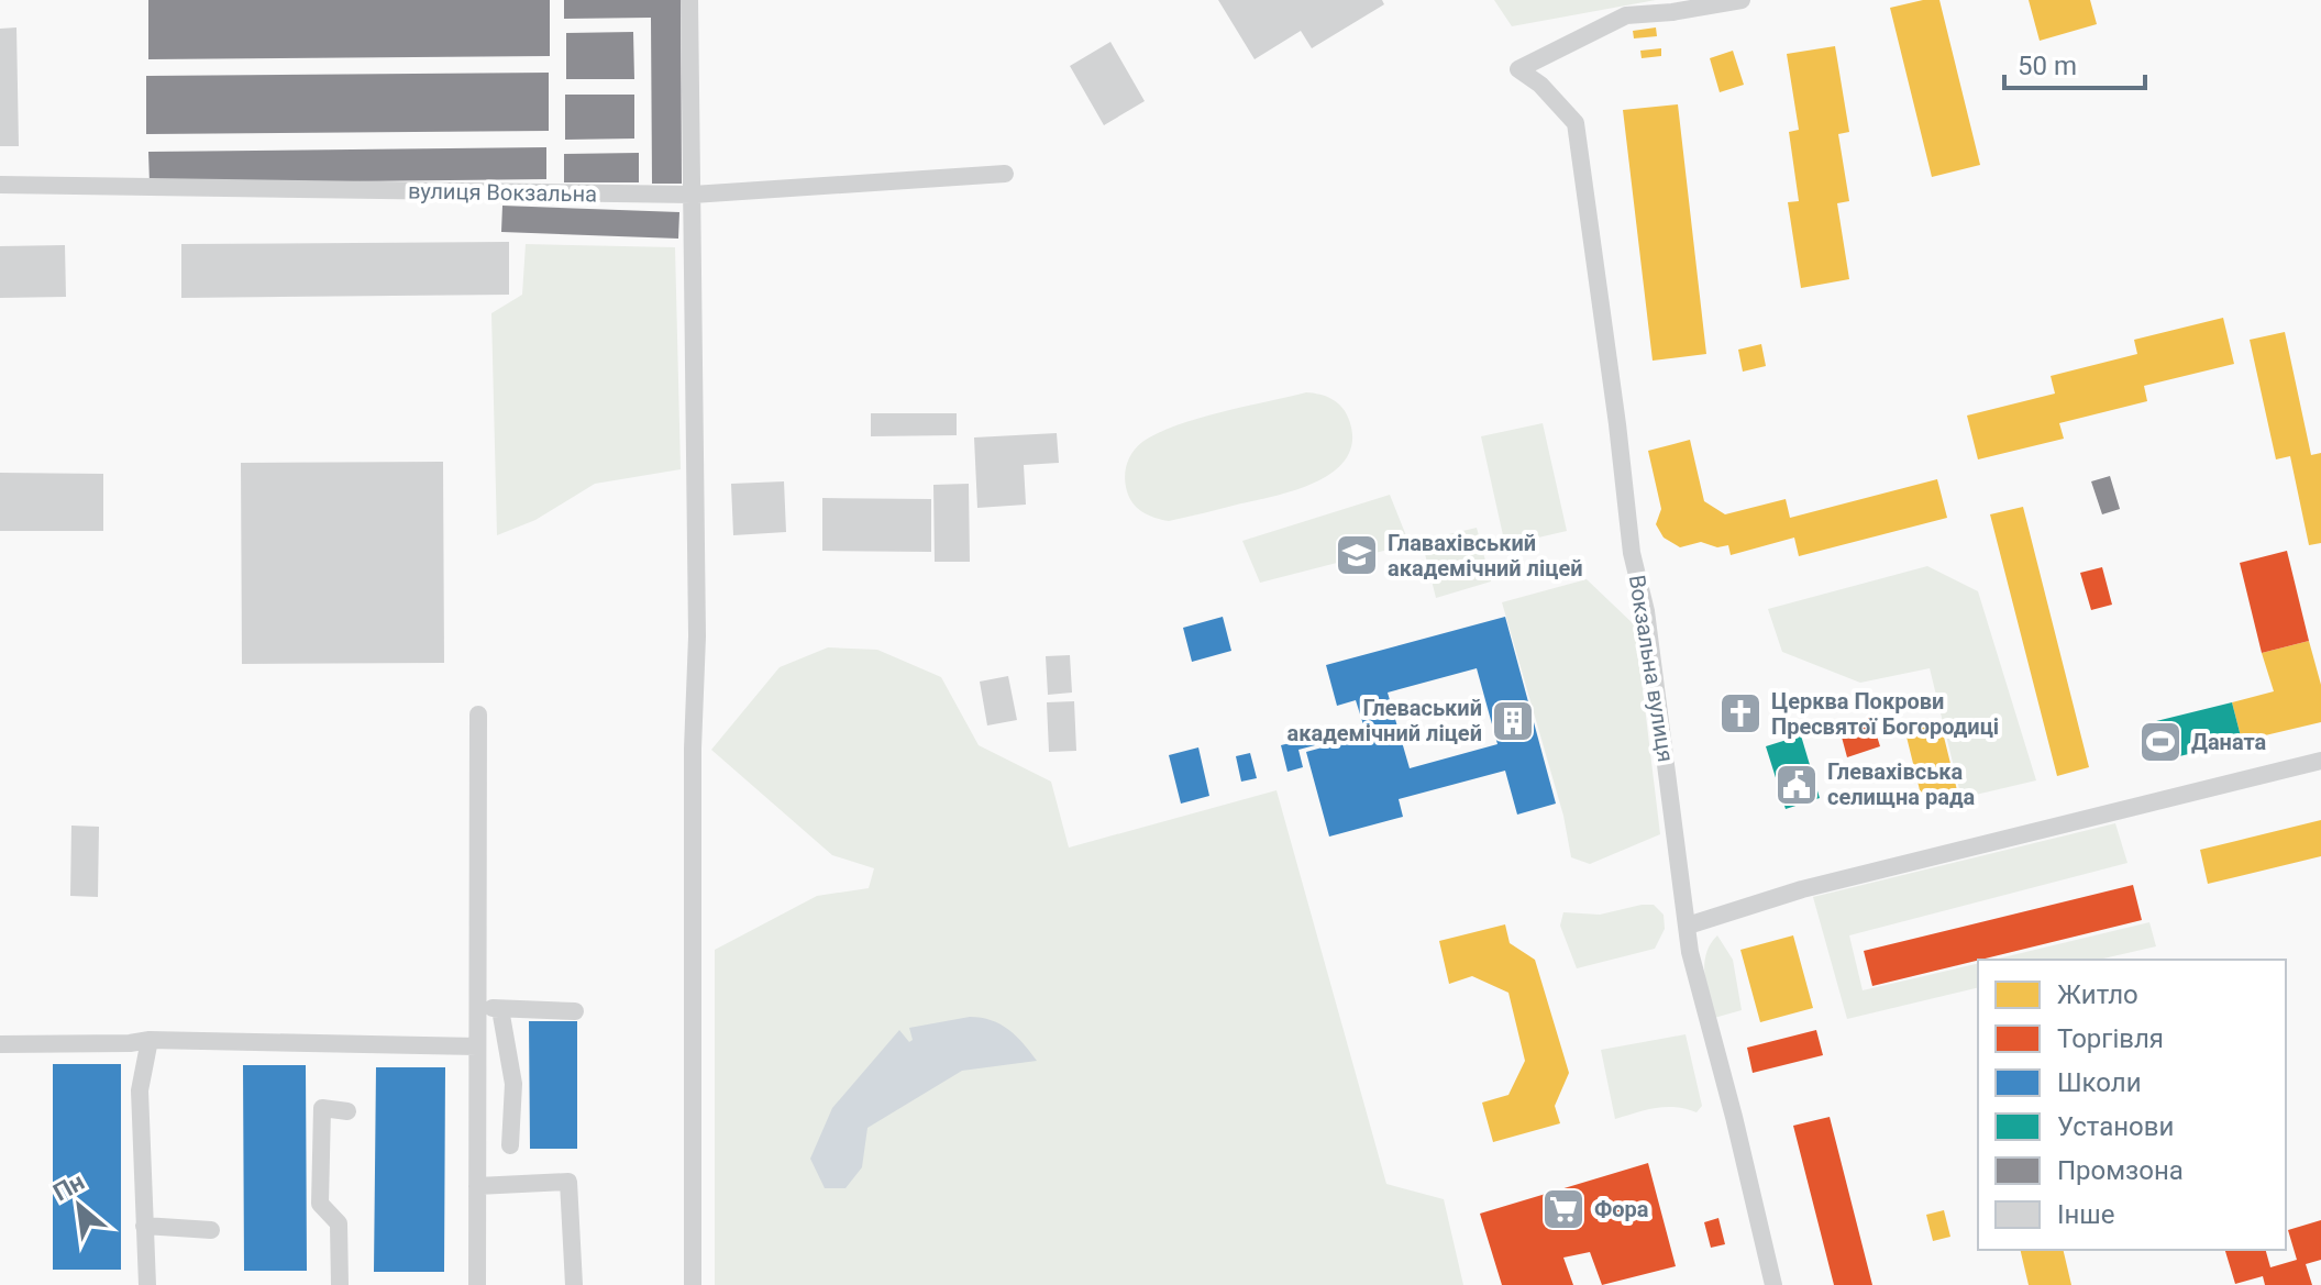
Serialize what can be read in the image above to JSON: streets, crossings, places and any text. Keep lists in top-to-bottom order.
{
  "streets": {
    "street": ["вулиця Вокзальна", "Вокзальна вулиця"]
  },
  "places": {
    "school or university": ["Главахівський академічний ліцей"],
    "church": ["Церква Покрови Пресвятої Богородиці"],
    "building": ["Глеваський академічний ліцей"],
    "sports": ["Даната"],
    "public building": ["Глевахівська селищна рада"],
    "supermarket": ["Фора"]
  },
  "legend": [
    "Житло",
    "Торгівля",
    "Школи",
    "Установи",
    "Промзона",
    "Інше"
  ],
  "scale_bar": "50 m",
  "north": "top left"
}
